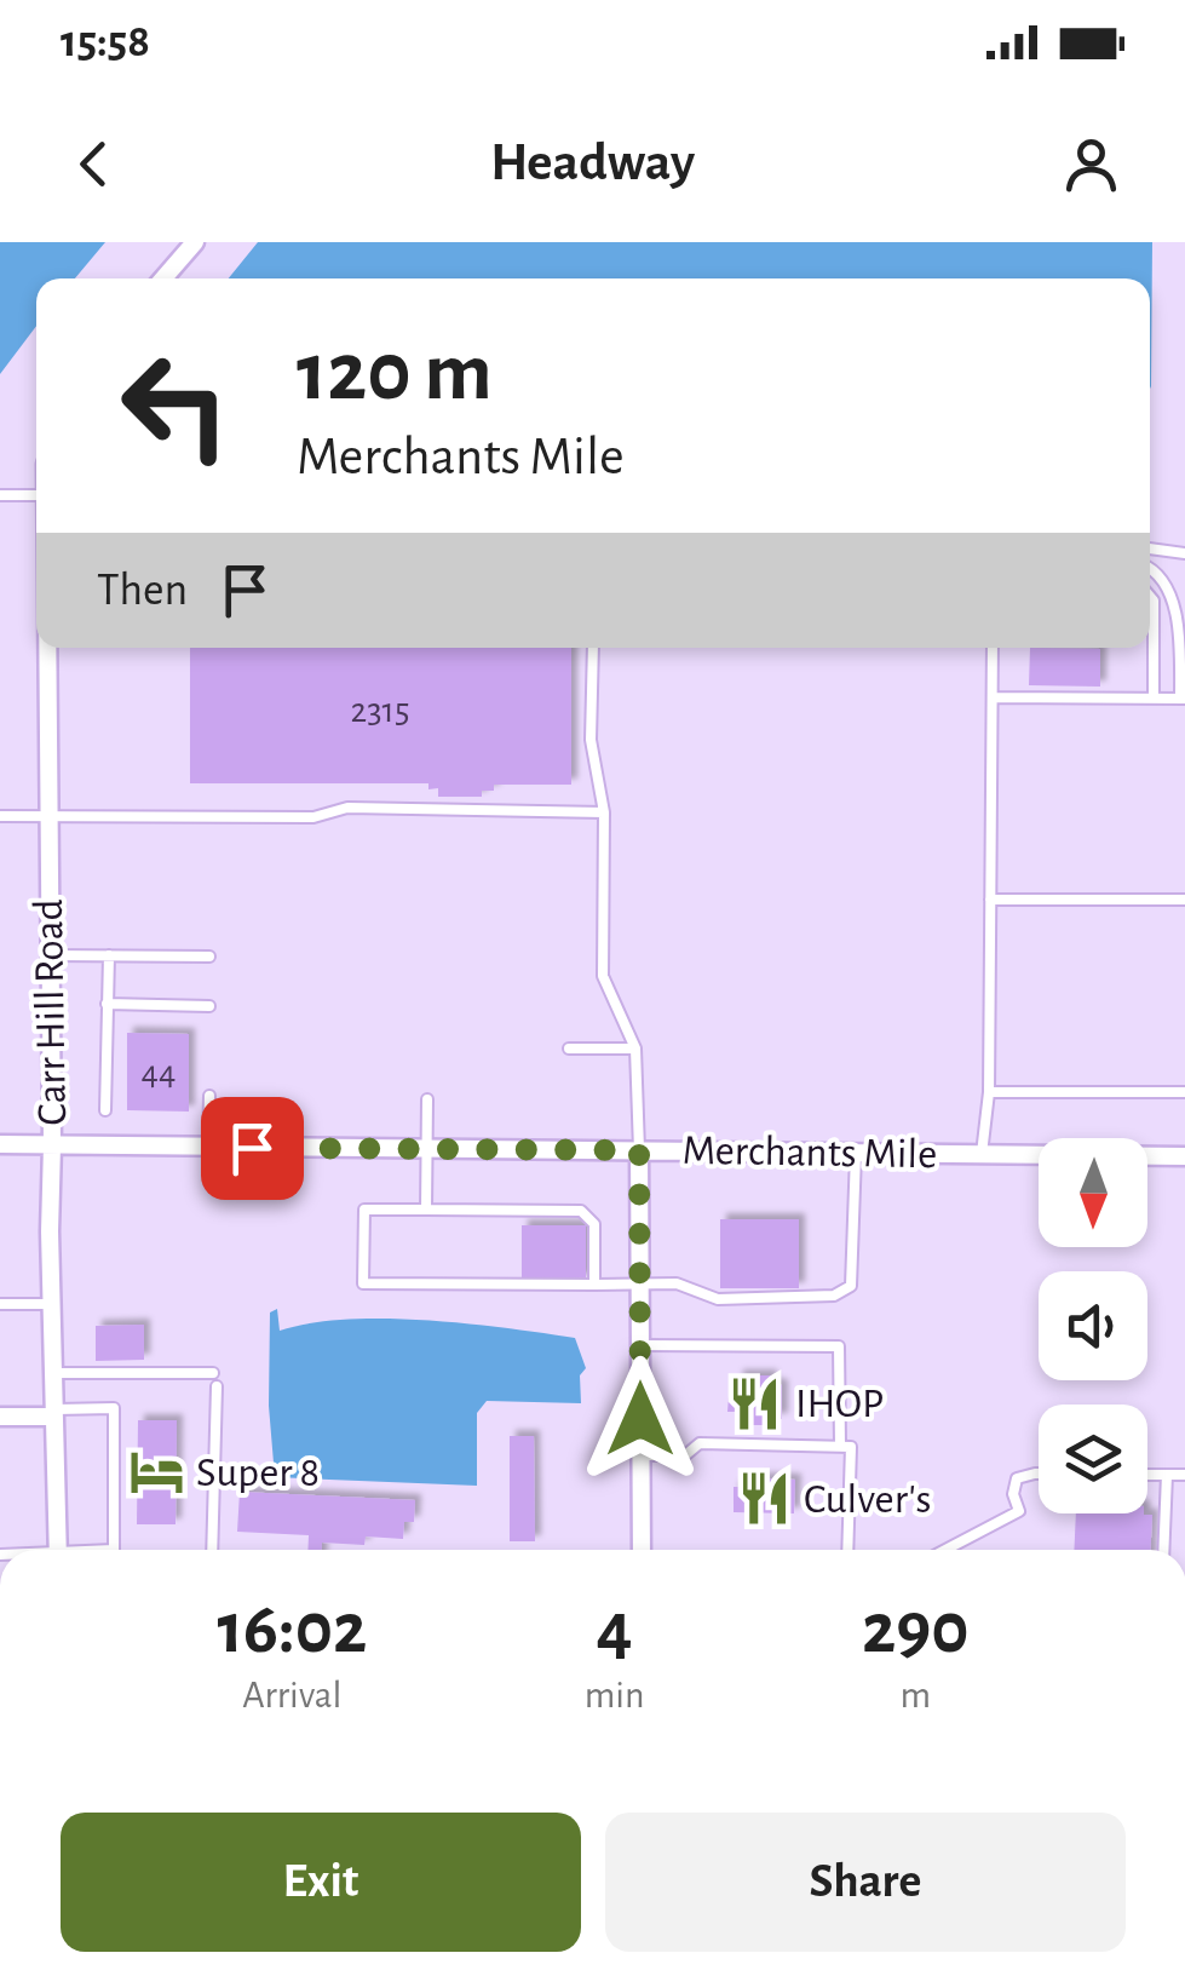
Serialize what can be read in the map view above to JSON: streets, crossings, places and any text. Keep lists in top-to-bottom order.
{
  "streets": {
    "street": ["Carr Hill Road", "Merchants Mile"]
  },
  "crossings": [
    ["Carr Hill Road", "Merchants Mile"]
  ],
  "places": {
    "restaurant": ["IHOP", "Culver's"],
    "hotel": ["Super 8"]
  },
  "house_numbers": ["2315", "44"],
  "north": "bottom",
  "page": {
    "status": "15:58",
    "header": "Headway",
    "turn": ["120 m", "Merchants Mile"],
    "then": "Then",
    "eta": [
      "16:02",
      "Arrival",
      "4",
      "min",
      "290",
      "m"
    ],
    "buttons": ["Exit", "Share"]
  }
}
